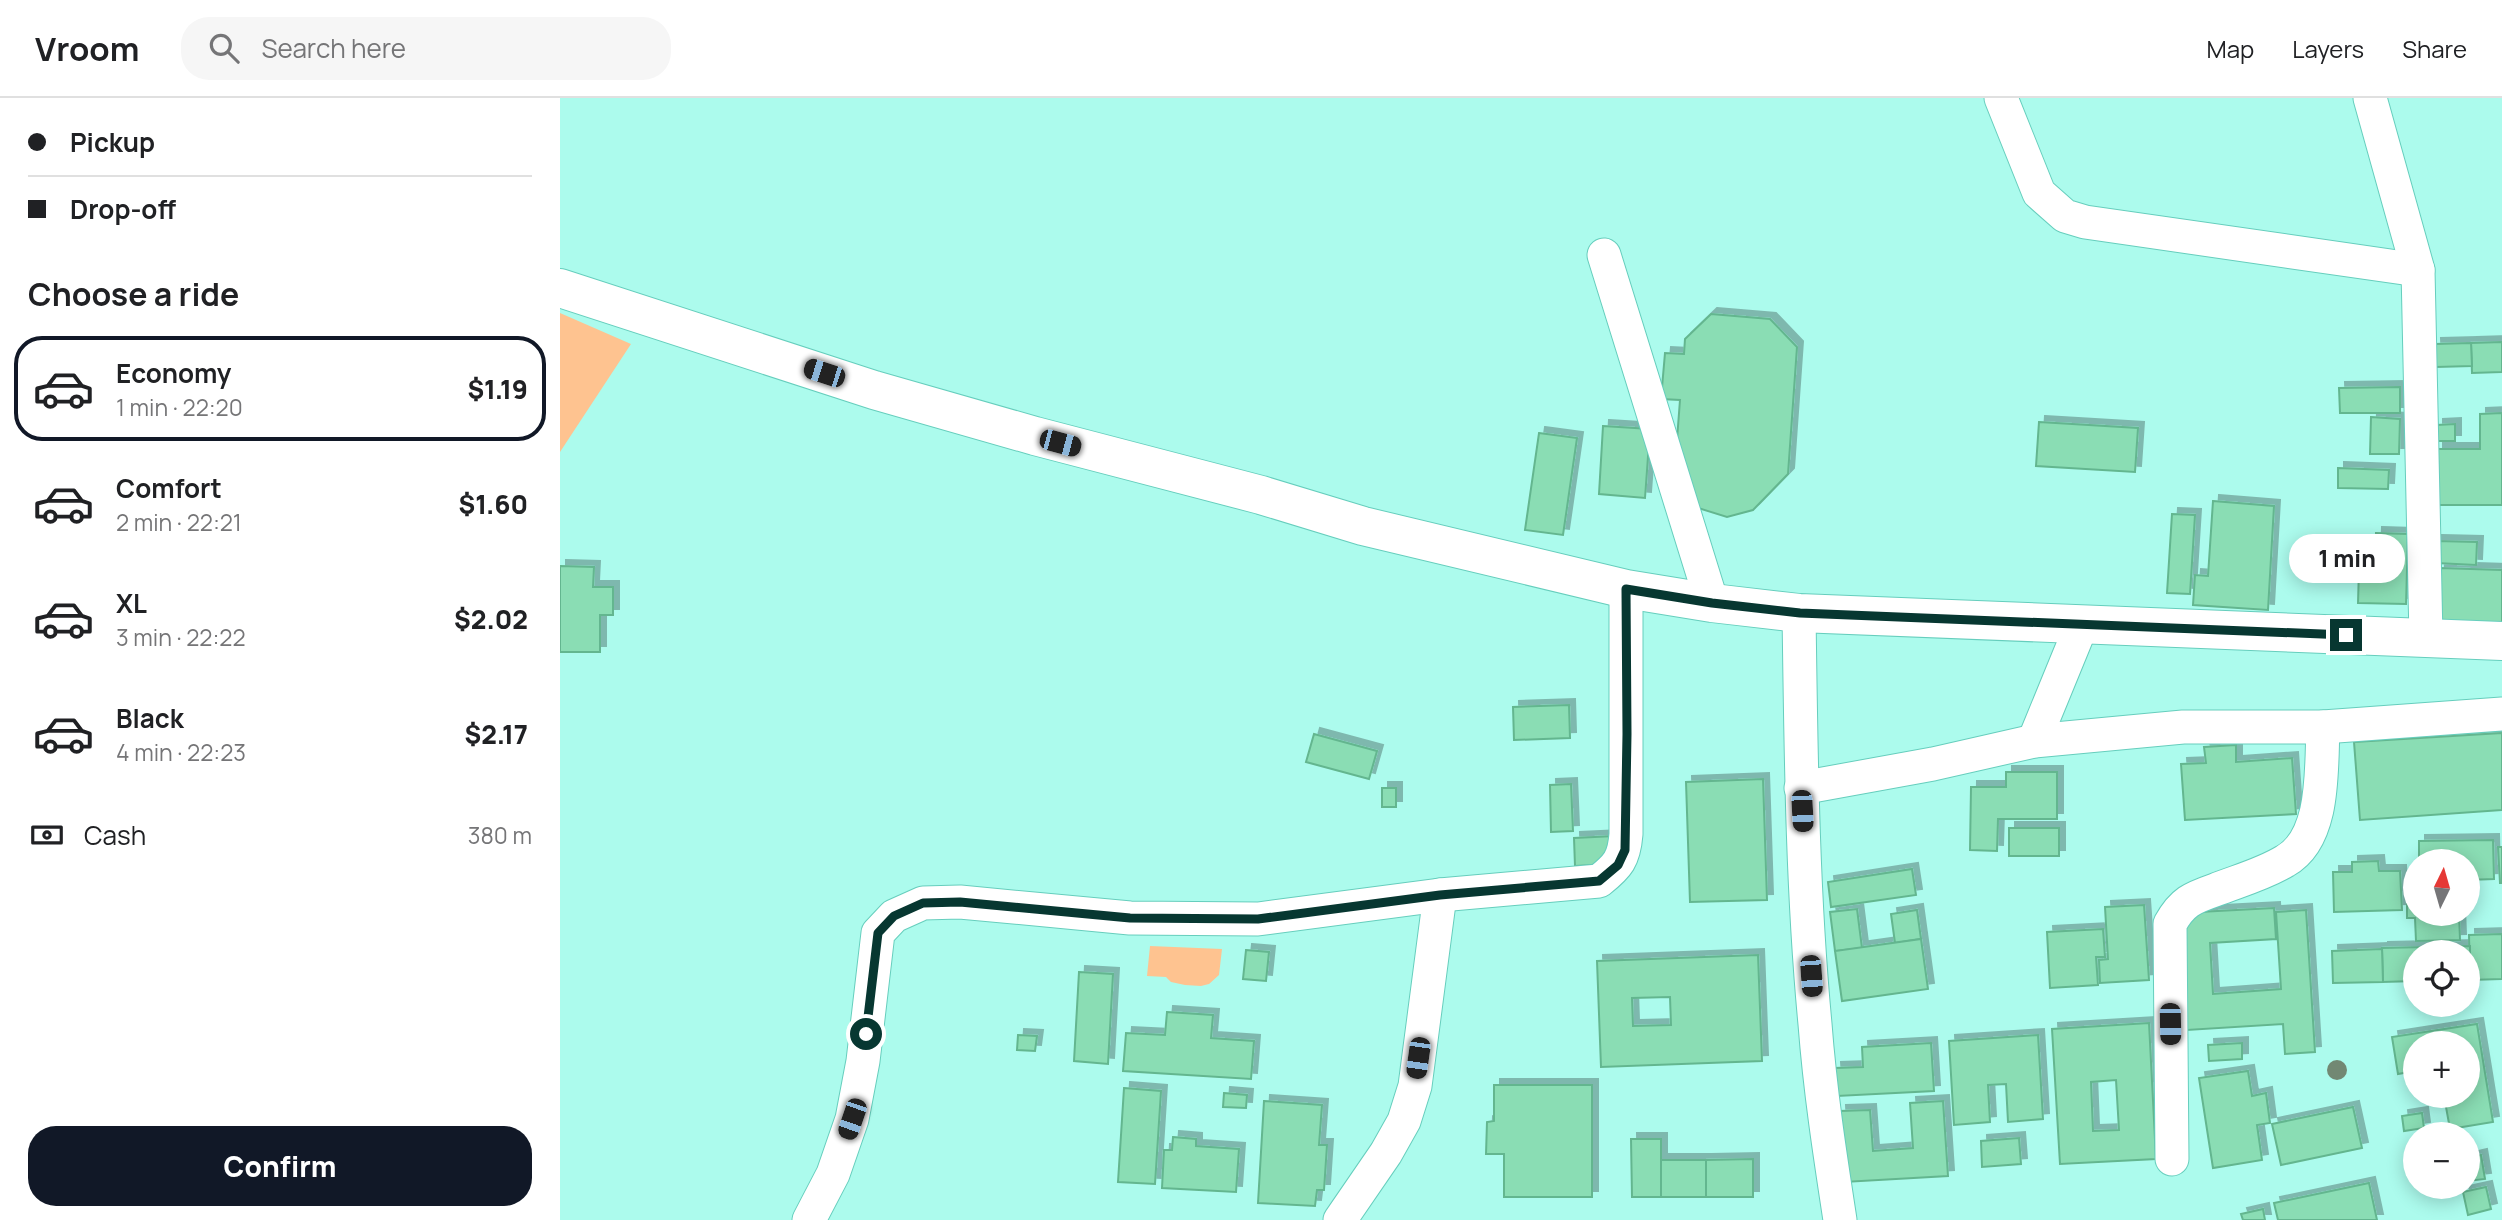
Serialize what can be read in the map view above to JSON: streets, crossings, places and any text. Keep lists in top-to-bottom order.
{
  "north": "top",
  "page": {
    "header": "Vroom",
    "search": "Search here",
    "nav": ["Map", "Layers", "Share"],
    "banner": ["Pickup", "Drop-off"],
    "heading": "Choose a ride",
    "list": [
      {
        "name": "Economy",
        "note": "1 min · 22:20",
        "value": "$1.19"
      },
      {
        "name": "Comfort",
        "note": "2 min · 22:21",
        "value": "$1.60"
      },
      {
        "name": "XL",
        "note": "3 min · 22:22",
        "value": "$2.02"
      },
      {
        "name": "Black",
        "note": "4 min · 22:23",
        "value": "$2.17"
      }
    ],
    "bubble": "1 min",
    "pay": ["Cash", "380 m"],
    "map_buttons": ["+", "−"],
    "buttons": "Confirm"
  }
}
